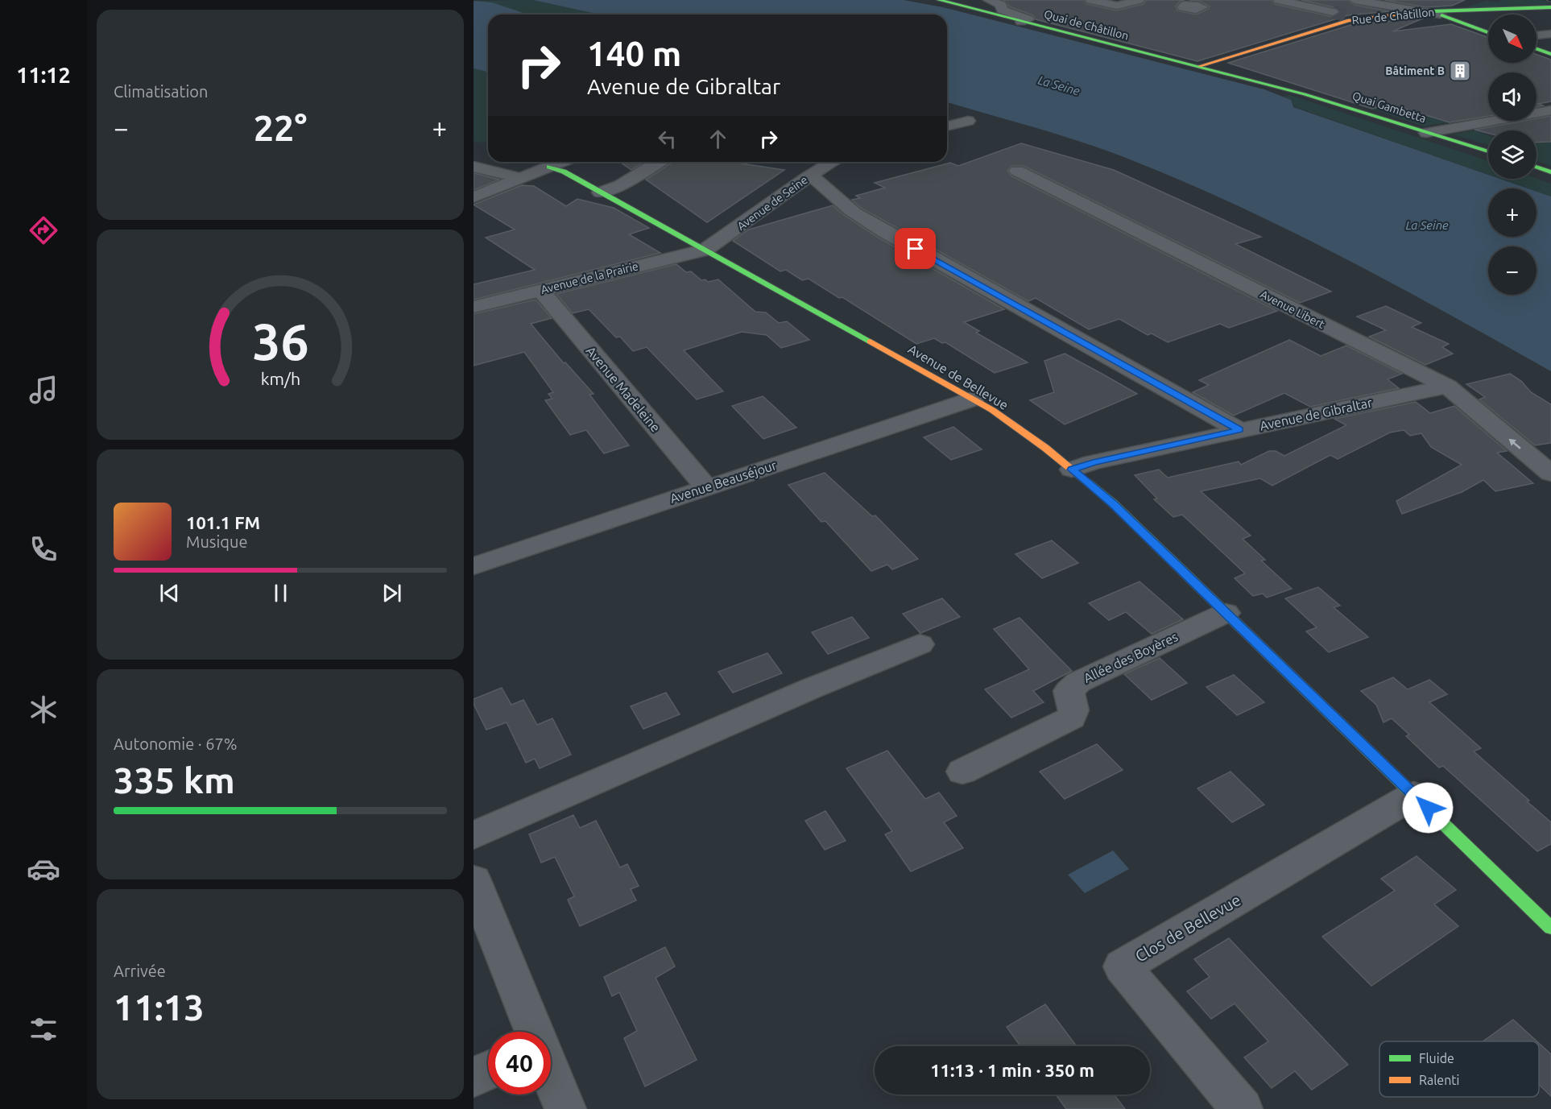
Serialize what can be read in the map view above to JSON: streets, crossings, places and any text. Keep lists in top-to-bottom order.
{
  "streets": {
    "main road": [
      "Rue de Châtillon",
      "Quai de Châtillon",
      "Quai Gambetta",
      "Avenue de Bellevue"
    ],
    "street": [
      "Avenue de Seine",
      "Avenue de la Prairie",
      "Avenue Libert",
      "Avenue Madeleine",
      "Avenue de Gibraltar",
      "Avenue Beauséjour",
      "Allée des Boyères",
      "Clos de Bellevue"
    ]
  },
  "crossings": [
    ["Rue de Châtillon", "Quai de Châtillon"],
    ["Rue de Châtillon", "Quai Gambetta"],
    ["Quai de Châtillon", "Quai Gambetta"],
    ["Avenue de Seine", "Avenue de la Prairie"],
    ["Avenue de Seine", "Avenue de Bellevue"],
    ["Avenue de la Prairie", "Avenue de Bellevue"],
    ["Avenue de la Prairie", "Avenue Madeleine"],
    ["Avenue Libert", "Avenue de Gibraltar"],
    ["Avenue de Bellevue", "Avenue de Gibraltar"],
    ["Avenue de Bellevue", "Avenue Beauséjour"],
    ["Avenue de Bellevue", "Allée des Boyères"],
    ["Avenue de Bellevue", "Clos de Bellevue"],
    ["Avenue Madeleine", "Avenue Beauséjour"]
  ],
  "water": ["La Seine"],
  "places": {
    "building": ["Bâtiment B"]
  },
  "legend": ["Fluide", "Ralenti"],
  "north": "bottom right",
  "page": {
    "tabs": "11:12",
    "tile": [
      "Climatisation",
      ["Autonomie · 67%", "335 km"],
      ["Arrivée", "11:13"]
    ],
    "map_buttons": ["+", "−"],
    "turn": ["140 m", "Avenue de Gibraltar"],
    "heat": ["−", "22°", "+"],
    "song": ["101.1 FM", "Musique"],
    "limit": "40",
    "trip": "11:13 · 1 min · 350 m",
    "gauge": ["36", "km/h"]
  }
}
